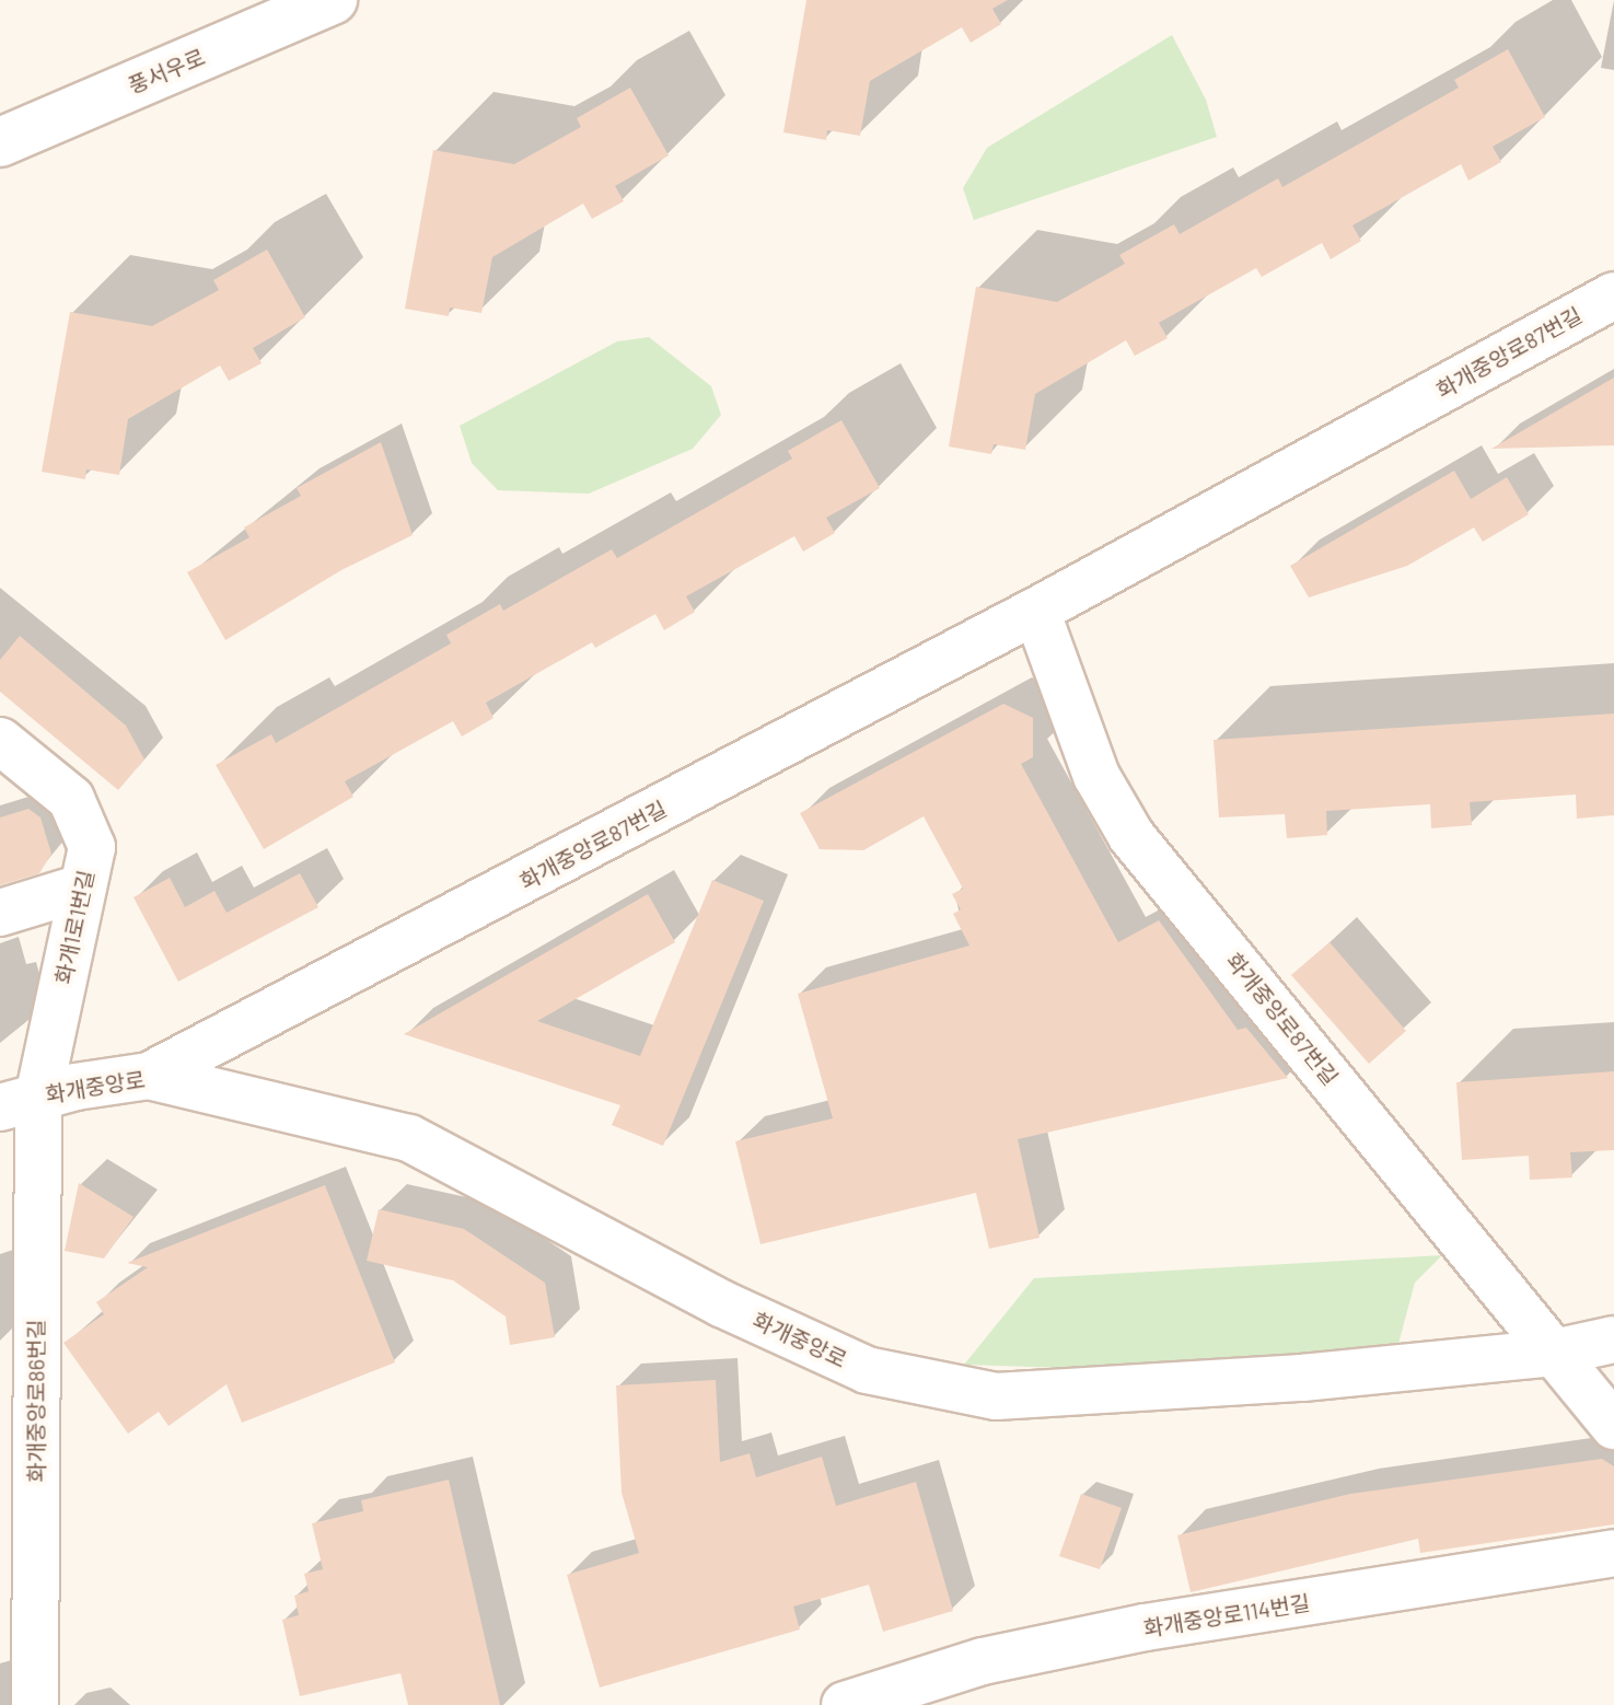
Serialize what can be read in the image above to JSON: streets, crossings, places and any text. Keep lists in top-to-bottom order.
{
  "streets": {
    "street": [
      "풍서우로",
      "화개중앙로87번길",
      "화개1로1번길",
      "화개중앙로",
      "화개중앙로86번길",
      "화개중앙로114번길"
    ]
  },
  "crossings": [
    ["화개중앙로87번길", "화개중앙로"],
    ["화개1로1번길", "화개중앙로"],
    ["화개1로1번길", "화개중앙로86번길"],
    ["화개중앙로", "화개중앙로86번길"]
  ]
}
